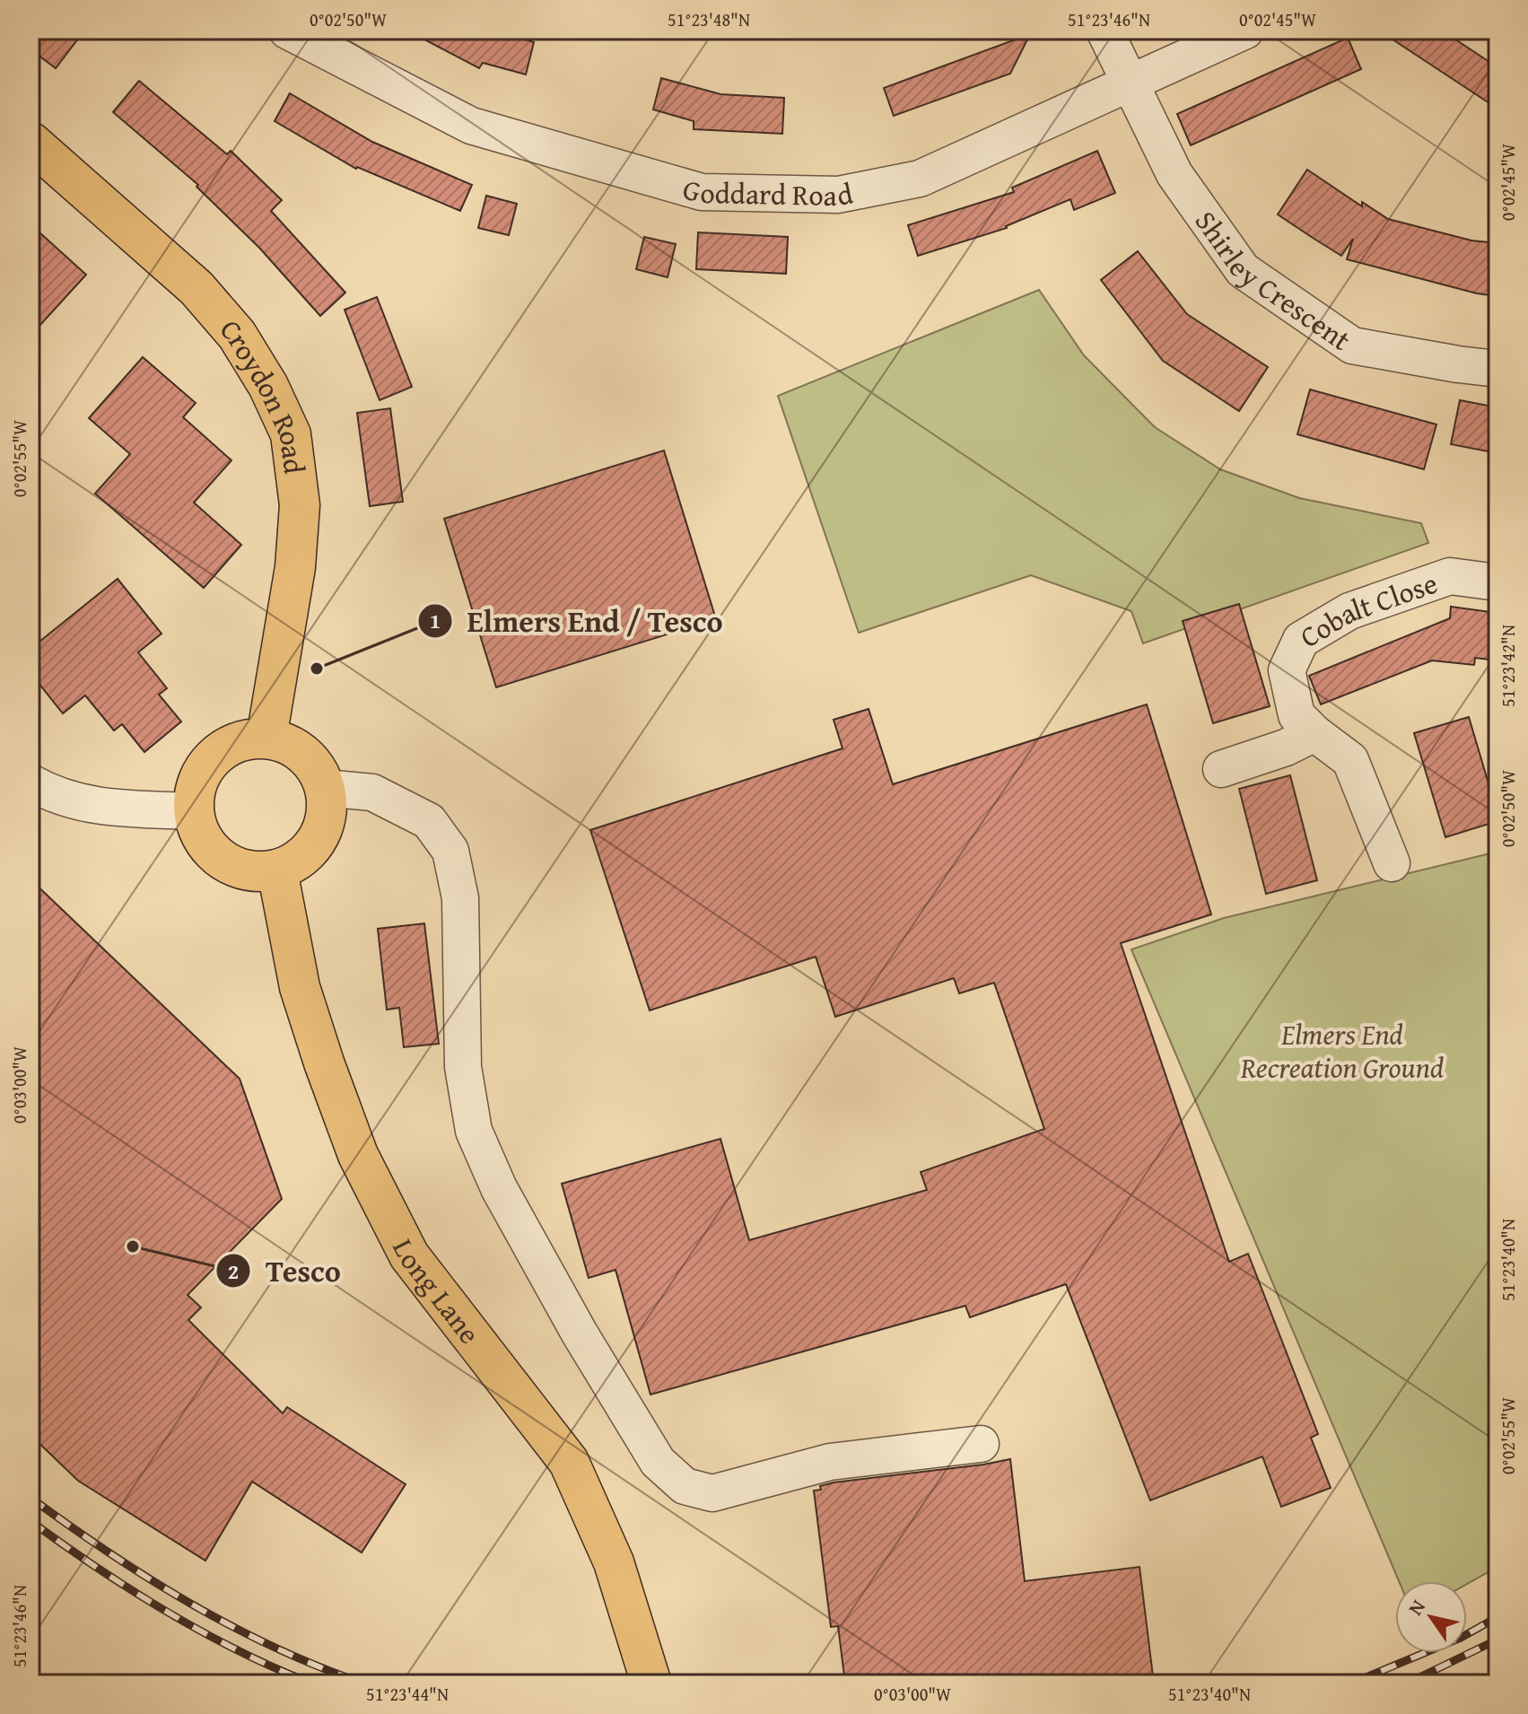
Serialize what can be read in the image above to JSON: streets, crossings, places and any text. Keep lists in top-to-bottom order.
{
  "streets": {
    "main road": ["Croydon Road", "Long Lane"],
    "street": ["Goddard Road", "Shirley Crescent", "Cobalt Close"]
  },
  "crossings": [
    ["Goddard Road", "Shirley Crescent"],
    ["Croydon Road", "Long Lane"]
  ],
  "parks": ["Elmers End Recreation Ground"],
  "places": ["Elmers End / Tesco", "Tesco"],
  "north": "top left",
  "coordinates": [
    "0°02'50\"W",
    "51°23'48\"N",
    "51°23'46\"N",
    "0°02'45\"W",
    "0°02'55\"W",
    "51°23'42\"N",
    "0°03'00\"W",
    "51°23'40\"N",
    "51°23'44\"N"
  ]
}
